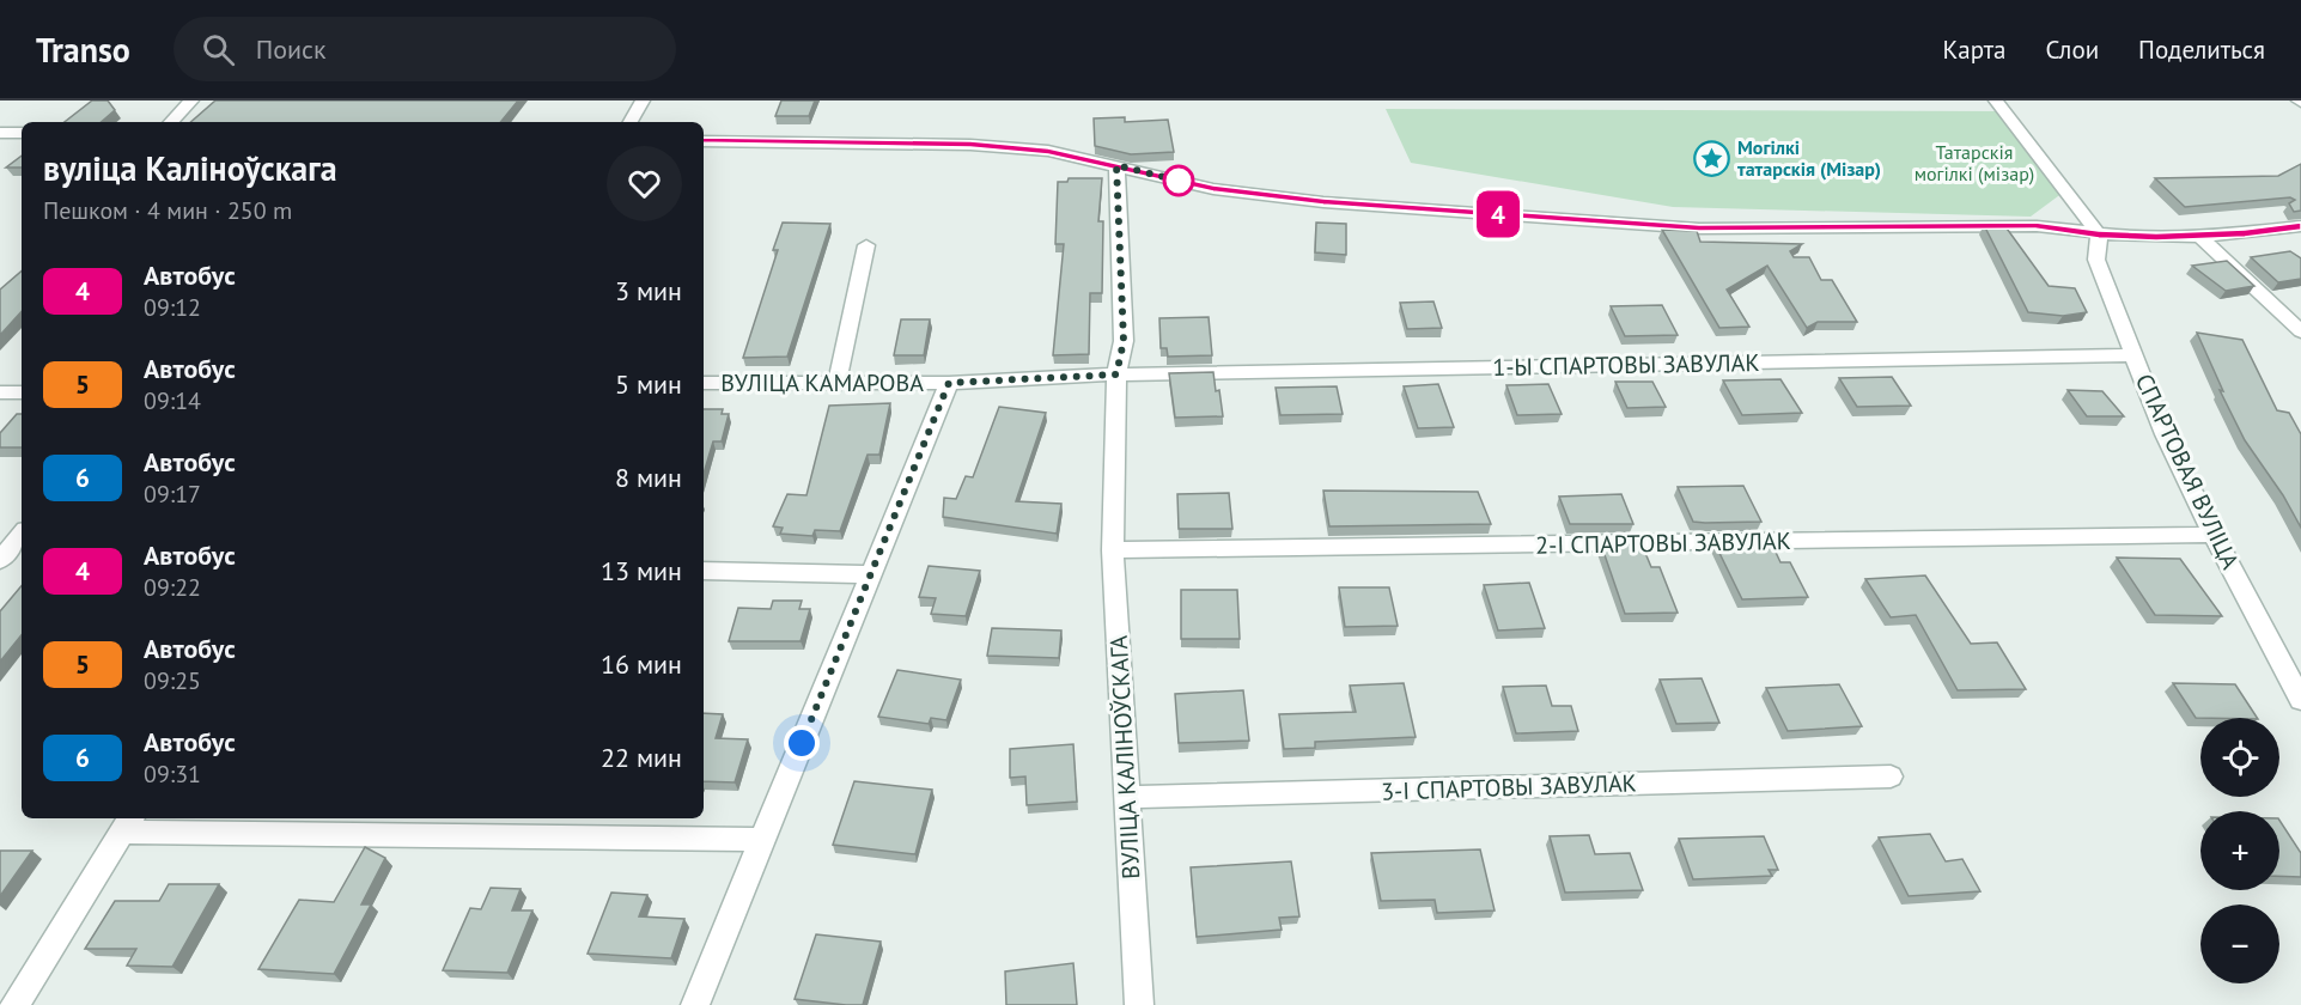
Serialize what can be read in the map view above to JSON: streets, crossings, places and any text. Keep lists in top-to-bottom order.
{
  "streets": {
    "street": [
      "1-Ы СПАРТОВЫ ЗАВУЛАК",
      "ВУЛІЦА КАМАРОВА",
      "СПАРТОВАЯ ВУЛІЦА",
      "2-І СПАРТОВЫ ЗАВУЛАК",
      "ВУЛІЦА КАЛІНОЎСКАГА",
      "3-І СПАРТОВЫ ЗАВУЛАК"
    ]
  },
  "crossings": [
    ["1-Ы СПАРТОВЫ ЗАВУЛАК", "ВУЛІЦА КАМАРОВА"],
    ["1-Ы СПАРТОВЫ ЗАВУЛАК", "СПАРТОВАЯ ВУЛІЦА"],
    ["1-Ы СПАРТОВЫ ЗАВУЛАК", "ВУЛІЦА КАЛІНОЎСКАГА"],
    ["ВУЛІЦА КАМАРОВА", "ВУЛІЦА КАЛІНОЎСКАГА"],
    ["СПАРТОВАЯ ВУЛІЦА", "2-І СПАРТОВЫ ЗАВУЛАК"],
    ["2-І СПАРТОВЫ ЗАВУЛАК", "ВУЛІЦА КАЛІНОЎСКАГА"],
    ["ВУЛІЦА КАЛІНОЎСКАГА", "3-І СПАРТОВЫ ЗАВУЛАК"]
  ],
  "parks": ["Татарскія могілкі (мізар)"],
  "places": {
    "place": ["Могілкі татарскія (Мізар)"]
  },
  "lines": ["bus line 4"],
  "page": {
    "header": "Transo",
    "search": "Поиск",
    "nav": ["Карта", "Слои", "Поделиться"],
    "on_map": "4",
    "heading": ["вуліца Каліноўскага", "Пешком · 4 мин · 250 m"],
    "list": [
      {
        "mark": "4",
        "name": "Автобус",
        "note": "09:12",
        "value": "3 мин"
      },
      {
        "mark": "5",
        "name": "Автобус",
        "note": "09:14",
        "value": "5 мин"
      },
      {
        "mark": "6",
        "name": "Автобус",
        "note": "09:17",
        "value": "8 мин"
      },
      {
        "mark": "4",
        "name": "Автобус",
        "note": "09:22",
        "value": "13 мин"
      },
      {
        "mark": "5",
        "name": "Автобус",
        "note": "09:25",
        "value": "16 мин"
      },
      {
        "mark": "6",
        "name": "Автобус",
        "note": "09:31",
        "value": "22 мин"
      }
    ],
    "map_buttons": ["+", "−"]
  }
}
